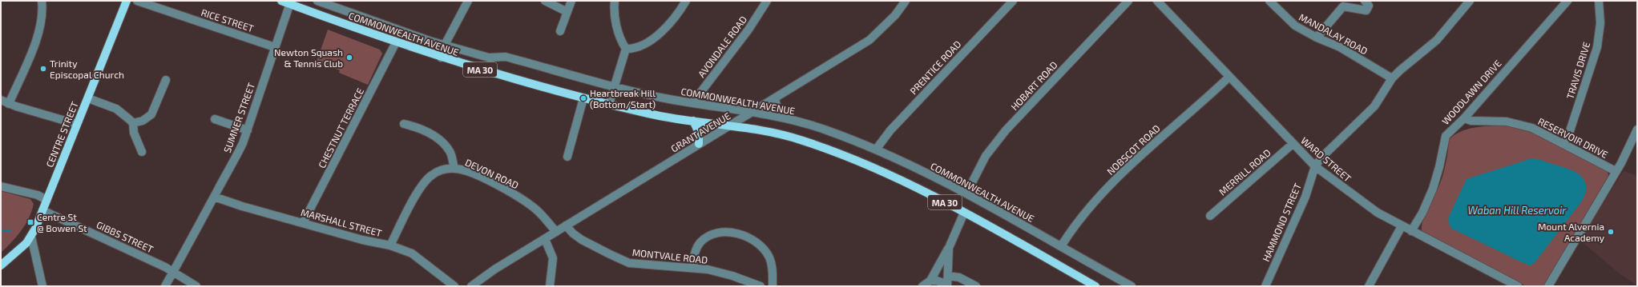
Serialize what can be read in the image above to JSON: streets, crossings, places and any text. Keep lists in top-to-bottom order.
{
  "streets": {
    "main road": ["COMMONWEALTH AVENUE", "MA 30", "CENTRE STREET"],
    "street": [
      "RICE STREET",
      "MANDALAY ROAD",
      "AVONDALE ROAD",
      "PRENTICE ROAD",
      "TRAVIS DRIVE",
      "HOBART ROAD",
      "WOODLAWN DRIVE",
      "SUMNER STREET",
      "CHESTNUT TERRACE",
      "GRANT AVENUE",
      "RESERVOIR DRIVE",
      "NOBSCOT ROAD",
      "WARD STREET",
      "MERRILL ROAD",
      "DEVON ROAD",
      "MARSHALL STREET",
      "HAMMOND STREET",
      "GIBBS STREET",
      "MONTVALE ROAD"
    ]
  },
  "crossings": [
    ["RICE STREET", "SUMNER STREET"],
    ["COMMONWEALTH AVENUE", "AVONDALE ROAD"],
    ["COMMONWEALTH AVENUE", "PRENTICE ROAD"],
    ["COMMONWEALTH AVENUE", "HOBART ROAD"],
    ["COMMONWEALTH AVENUE", "SUMNER STREET"],
    ["COMMONWEALTH AVENUE", "CHESTNUT TERRACE"],
    ["COMMONWEALTH AVENUE", "GRANT AVENUE"],
    ["COMMONWEALTH AVENUE", "NOBSCOT ROAD"],
    ["TRAVIS DRIVE", "RESERVOIR DRIVE"],
    ["WOODLAWN DRIVE", "RESERVOIR DRIVE"],
    ["WOODLAWN DRIVE", "WARD STREET"],
    ["SUMNER STREET", "MARSHALL STREET"],
    ["SUMNER STREET", "GIBBS STREET"],
    ["CHESTNUT TERRACE", "MARSHALL STREET"],
    ["GRANT AVENUE", "DEVON ROAD"],
    ["GRANT AVENUE", "MONTVALE ROAD"],
    ["CENTRE STREET", "GIBBS STREET"],
    ["NOBSCOT ROAD", "WARD STREET"],
    ["WARD STREET", "MERRILL ROAD"],
    ["WARD STREET", "HAMMOND STREET"],
    ["DEVON ROAD", "MARSHALL STREET"]
  ],
  "water": ["Waban Hill Reservoir"],
  "places": {
    "other": [
      "Newton Squash & Tennis Club",
      "Trinity Episcopal Church",
      "Heartbreak Hill (Bottom/Start)",
      "Mount Alvernia Academy"
    ],
    "transit": ["Centre St @ Bowen St"]
  }
}
